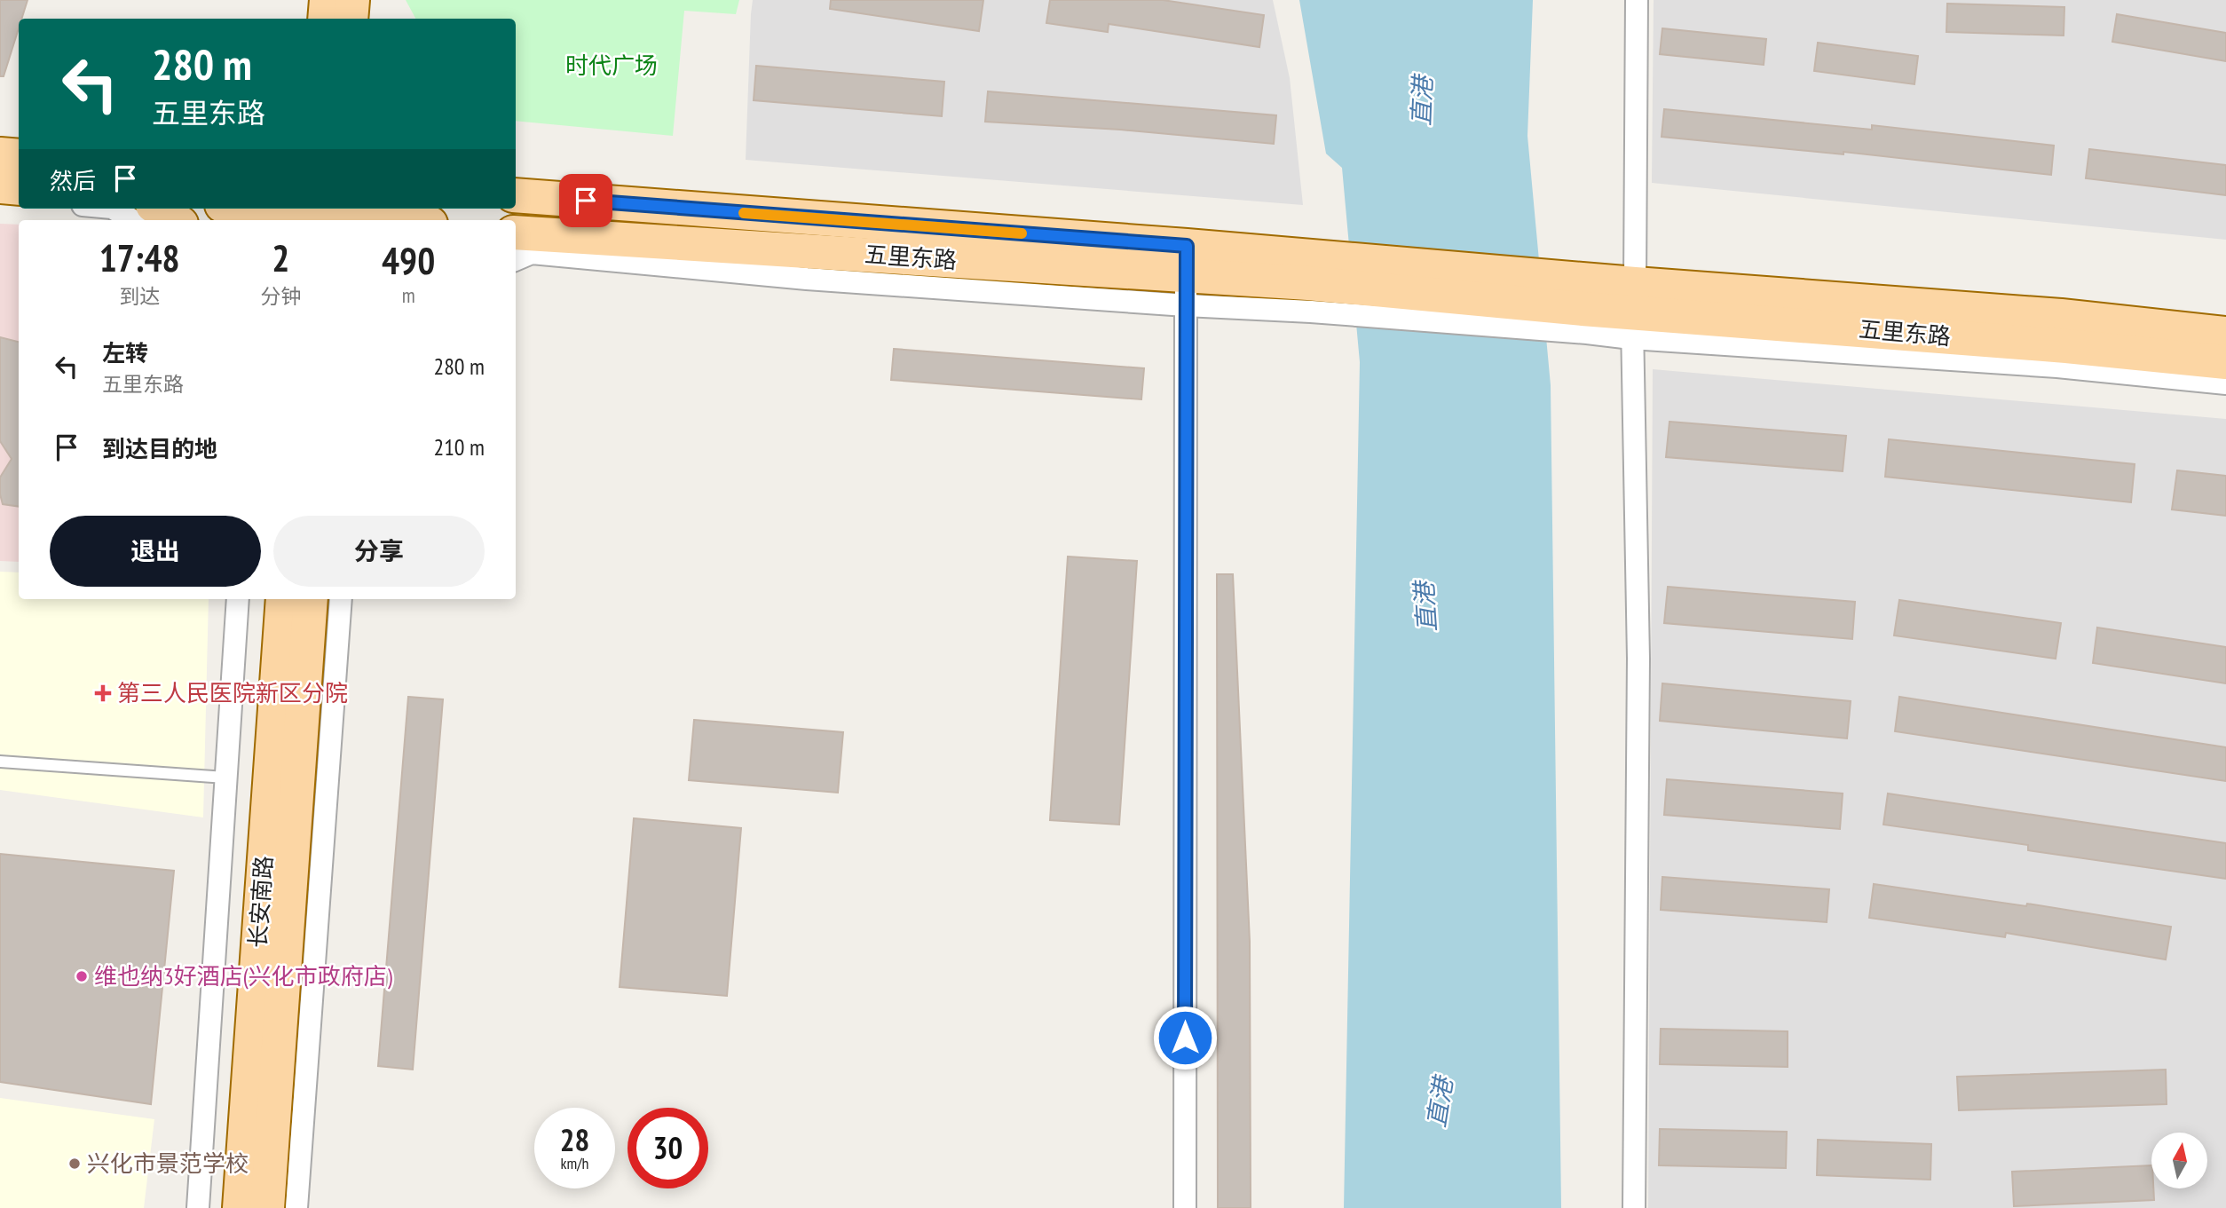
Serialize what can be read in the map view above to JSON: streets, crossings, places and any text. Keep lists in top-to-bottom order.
{
  "streets": {
    "main road": ["五里东路", "长安南路"]
  },
  "water": ["直港"],
  "parks": ["时代广场"],
  "places": {
    "health": ["第三人民医院新区分院"],
    "other": ["维也纳3好酒店(兴化市政府店)", "兴化市景范学校"]
  },
  "north": "top",
  "page": {
    "turn": ["280 m", "五里东路"],
    "then": "然后",
    "eta": [
      "17:48",
      "到达",
      "2",
      "分钟",
      "490",
      "m"
    ],
    "list": [
      {
        "name": "左转",
        "note": "五里东路",
        "value": "280 m"
      },
      {
        "name": "到达目的地",
        "value": "210 m"
      }
    ],
    "buttons": ["退出", "分享"],
    "speed": "28 km/h",
    "limit": "30"
  }
}
